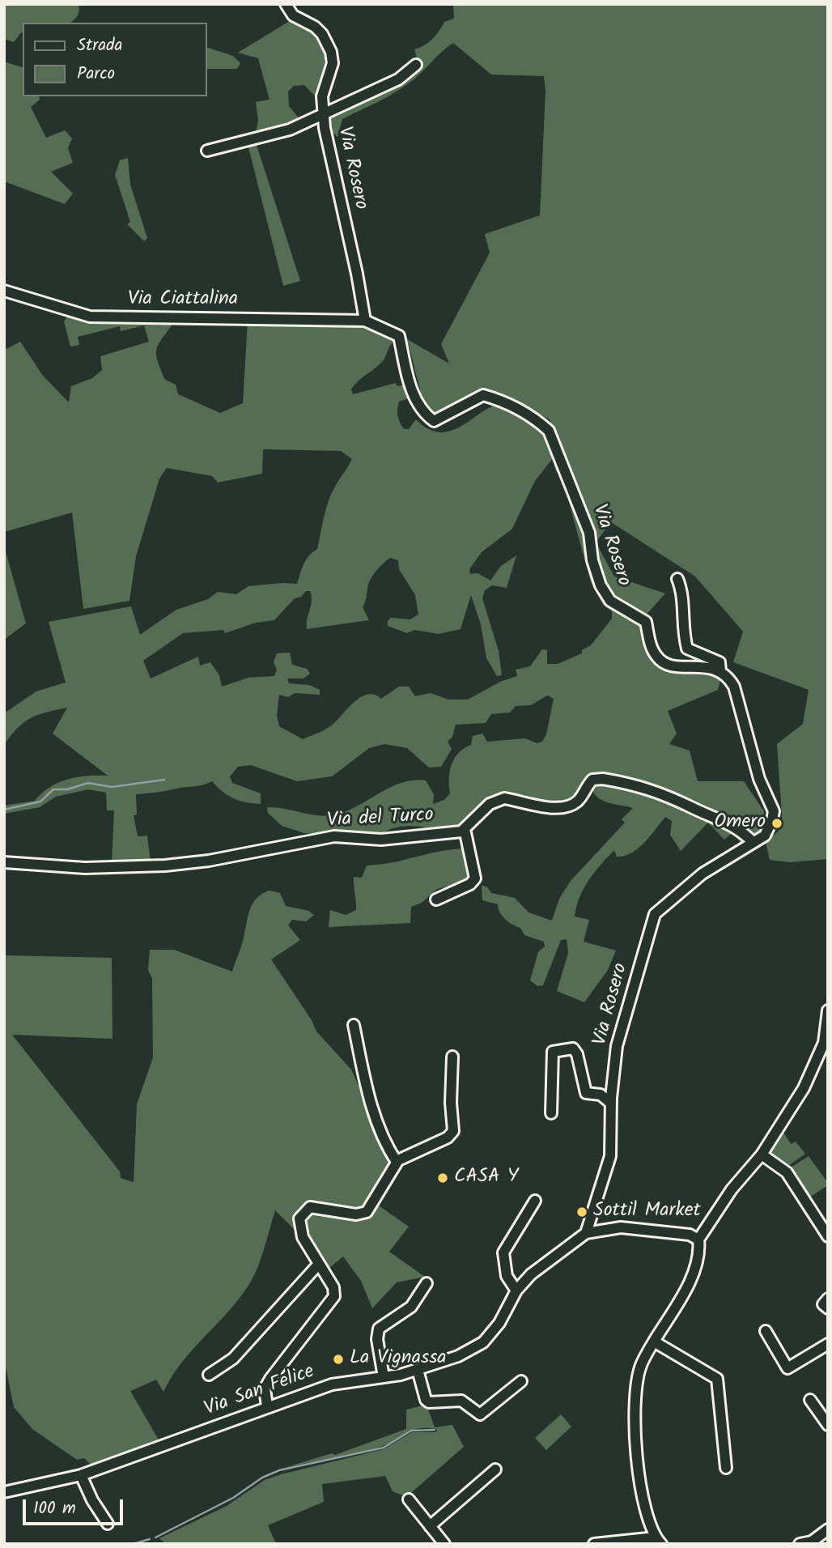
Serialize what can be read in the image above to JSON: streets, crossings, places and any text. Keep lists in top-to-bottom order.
{
  "streets": {
    "street": [
      "Via Rosero",
      "Via Ciattalina",
      "Via del Turco",
      "Via San Felice"
    ]
  },
  "crossings": [
    ["Via Rosero", "Via Ciattalina"],
    ["Via Rosero", "Via San Felice"]
  ],
  "places": [
    "Omero",
    "CASA Y",
    "Sottil Market",
    "La Vignassa"
  ],
  "legend": ["Strada", "Parco"],
  "scale_bar": "100 m"
}
